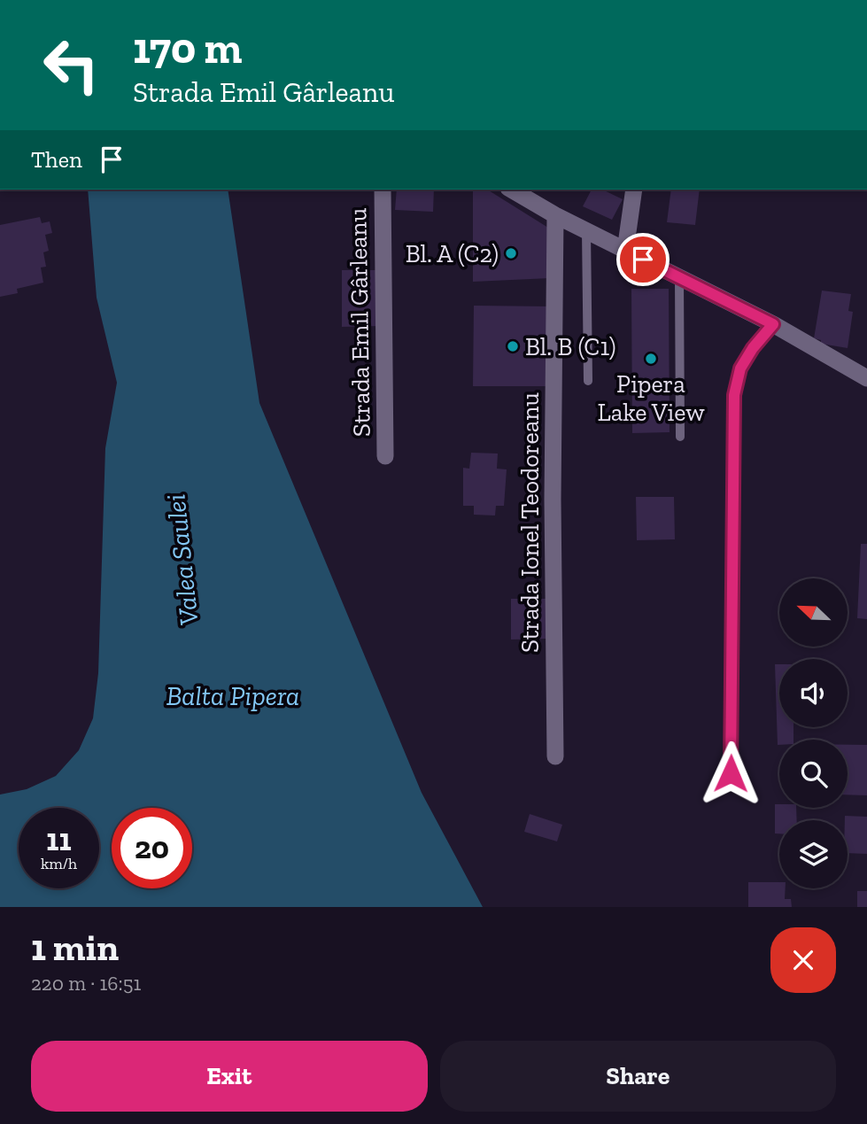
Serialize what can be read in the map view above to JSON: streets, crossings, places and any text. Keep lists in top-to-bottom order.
{
  "streets": {
    "street": ["Strada Emil Gârleanu", "Strada Ionel Teodoreanu"]
  },
  "water": ["Valea Saulei", "Balta Pipera"],
  "places": ["Bl. A (C2)", "Bl. B (C1)", "Pipera Lake View"],
  "north": "top left",
  "page": {
    "turn": ["170 m", "Strada Emil Gârleanu"],
    "then": "Then",
    "speed": "11 km/h",
    "limit": "20",
    "heading": ["1 min", "220 m · 16:51"],
    "buttons": ["Exit", "Share"]
  }
}
